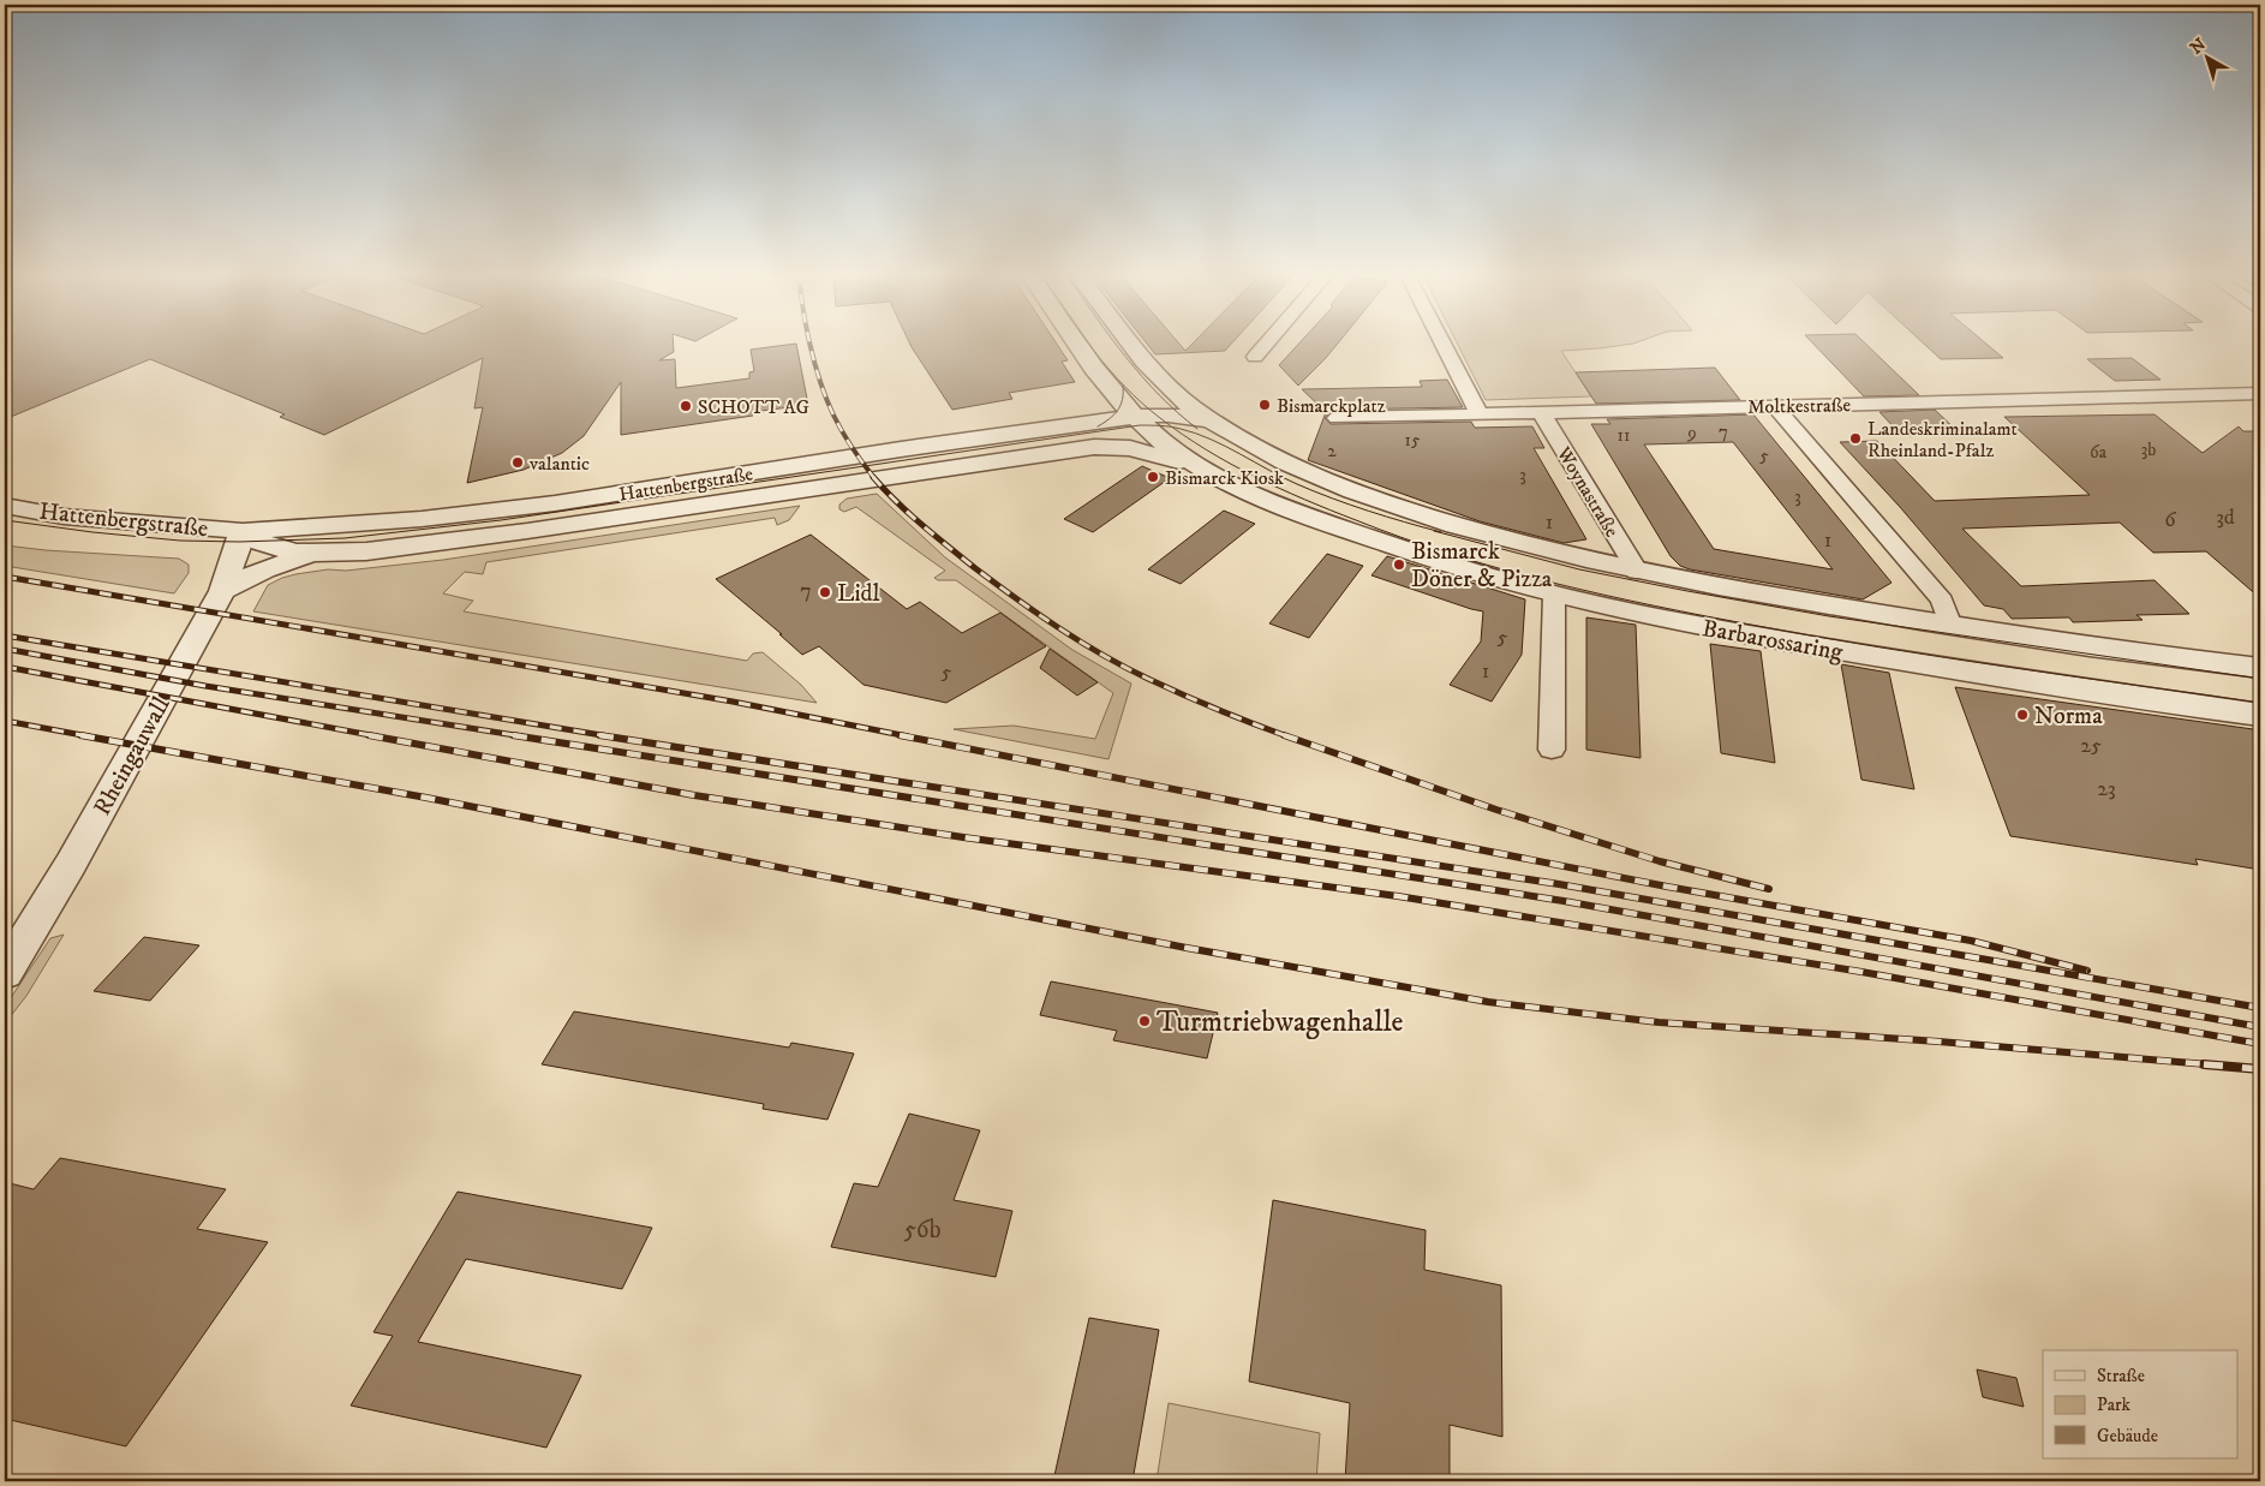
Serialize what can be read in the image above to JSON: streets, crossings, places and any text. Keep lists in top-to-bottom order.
{
  "streets": {
    "street": [
      "Moltkestraße",
      "Hattenbergstraße",
      "Woynastraße",
      "Barbarossaring",
      "Rheingauwall"
    ]
  },
  "crossings": [
    ["Moltkestraße", "Woynastraße"],
    ["Hattenbergstraße", "Rheingauwall"],
    ["Woynastraße", "Barbarossaring"]
  ],
  "places": [
    "Bismarckplatz",
    "SCHOTT AG",
    "Landeskriminalamt Rheinland-Pfalz",
    "valantic",
    "Bismarck Kiosk",
    "Bismarck Döner & Pizza",
    "Lidl",
    "Norma",
    "Turmtriebwagenhalle"
  ],
  "house_numbers": [
    "7",
    "9",
    "11",
    "15",
    "3b",
    "2",
    "6a",
    "5",
    "3",
    "3",
    "3d",
    "6",
    "1",
    "1",
    "7",
    "5",
    "1",
    "5",
    "25",
    "23",
    "56b"
  ],
  "legend": ["Straße", "Park", "Gebäude"],
  "north": "top left"
}
